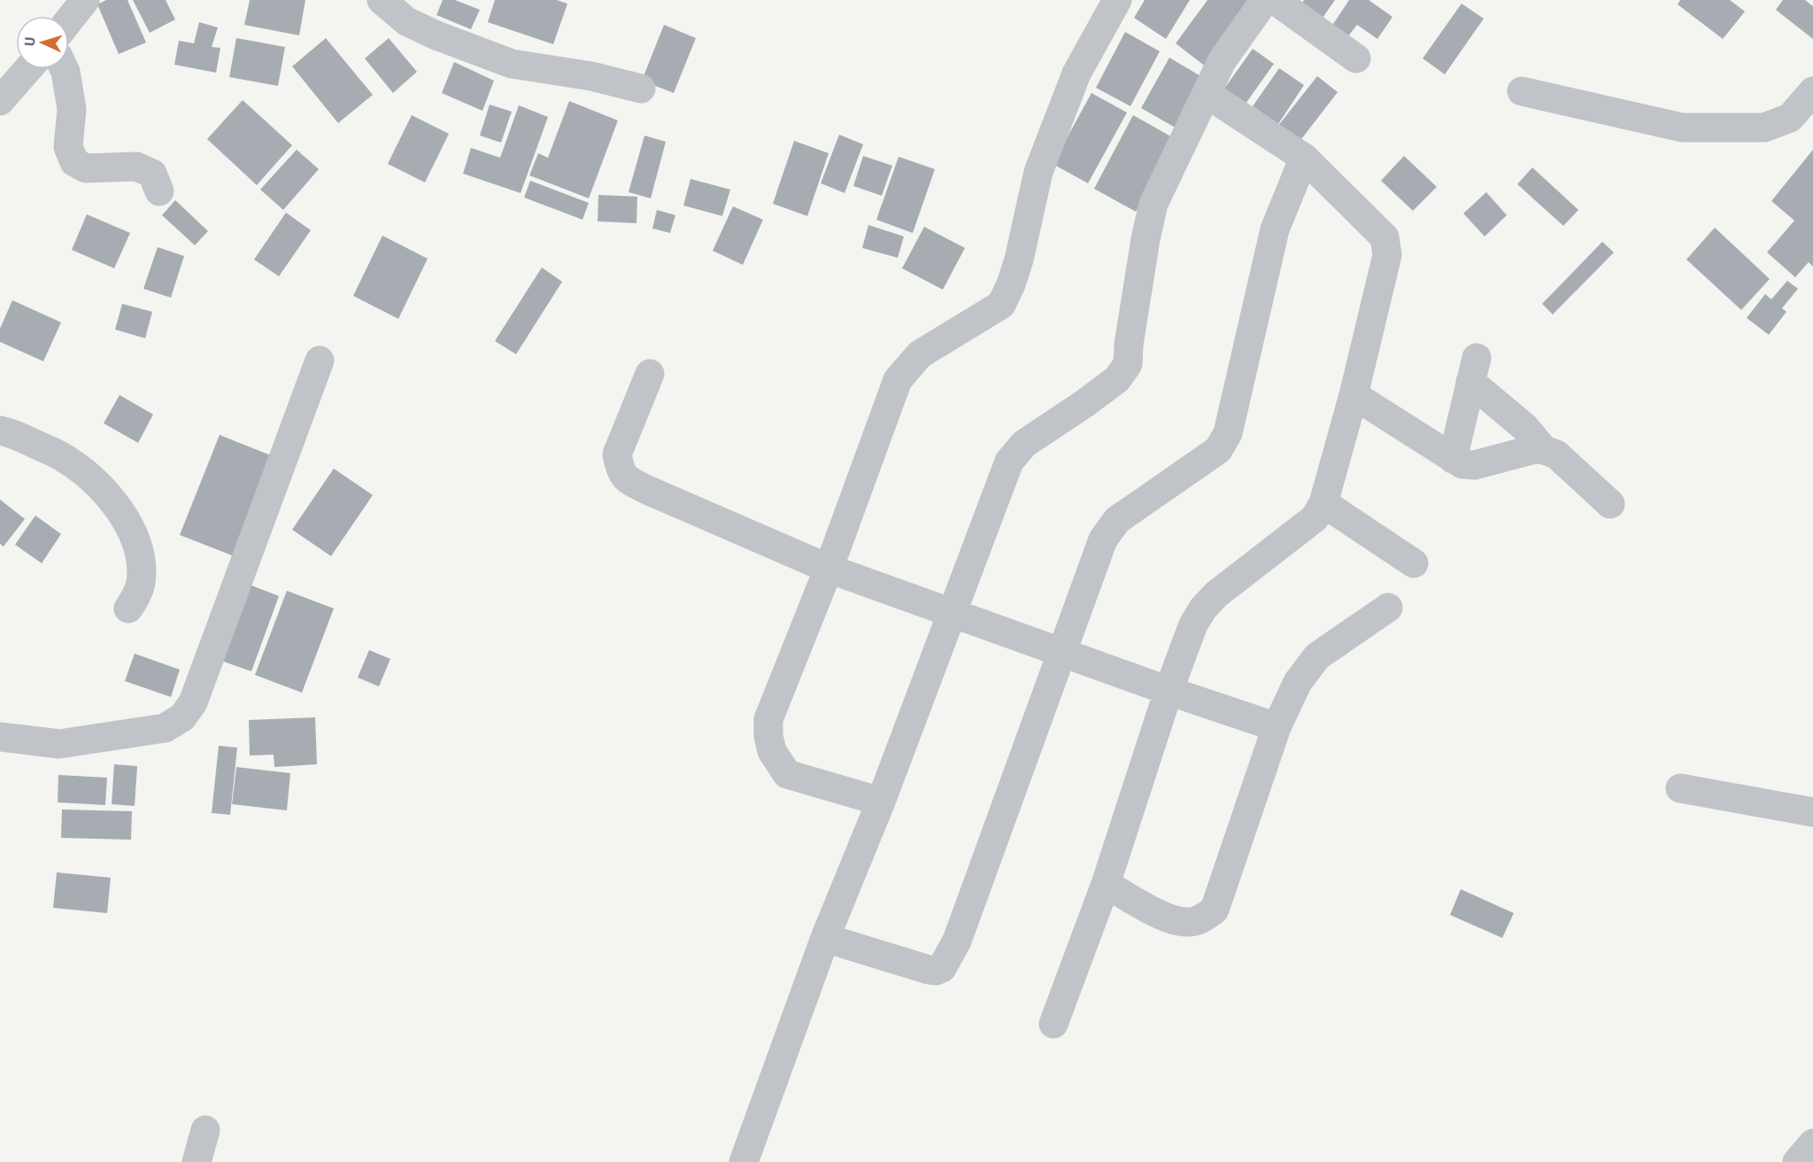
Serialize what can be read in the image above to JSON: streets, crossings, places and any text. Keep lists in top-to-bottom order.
{
  "north": "left"
}
